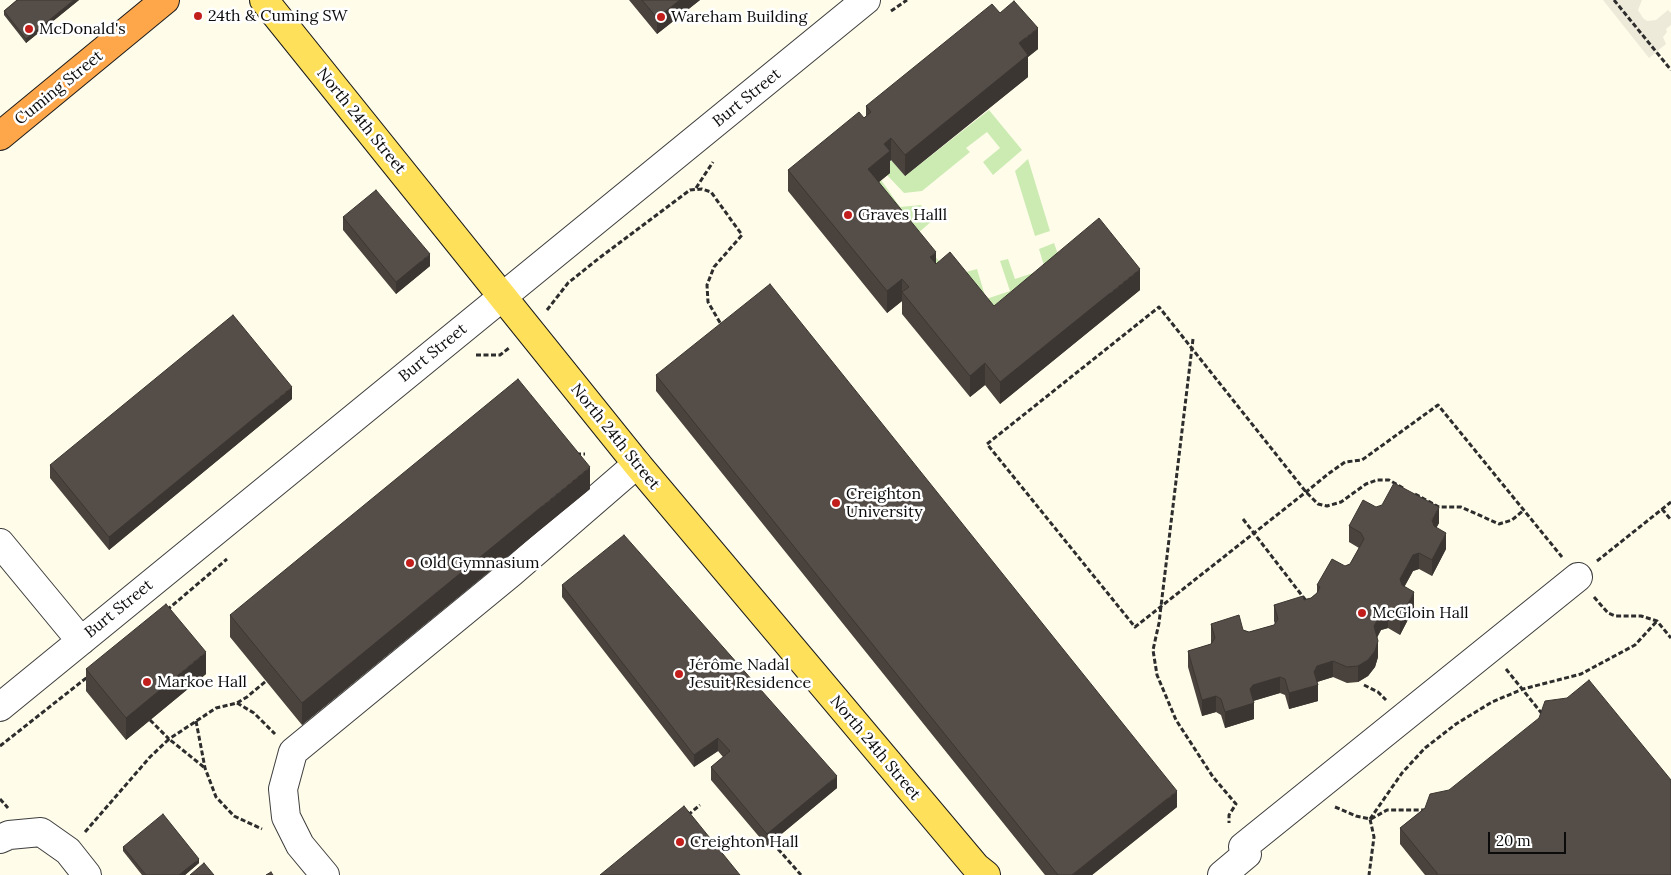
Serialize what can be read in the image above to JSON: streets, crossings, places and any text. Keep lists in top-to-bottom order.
{
  "streets": {
    "highway": ["Cuming Street"],
    "main road": ["North 24th Street"],
    "street": ["Burt Street"]
  },
  "crossings": [
    ["Burt Street", "North 24th Street"]
  ],
  "places": [
    "24th & Cuming SW",
    "Wareham Building",
    "McDonald's",
    "Graves Halll",
    "Creighton University",
    "Old Gymnasium",
    "McGloin Hall",
    "Jérôme Nadal Jesuit Residence",
    "Markoe Hall",
    "Creighton Hall"
  ],
  "scale_bar": "20 m"
}
